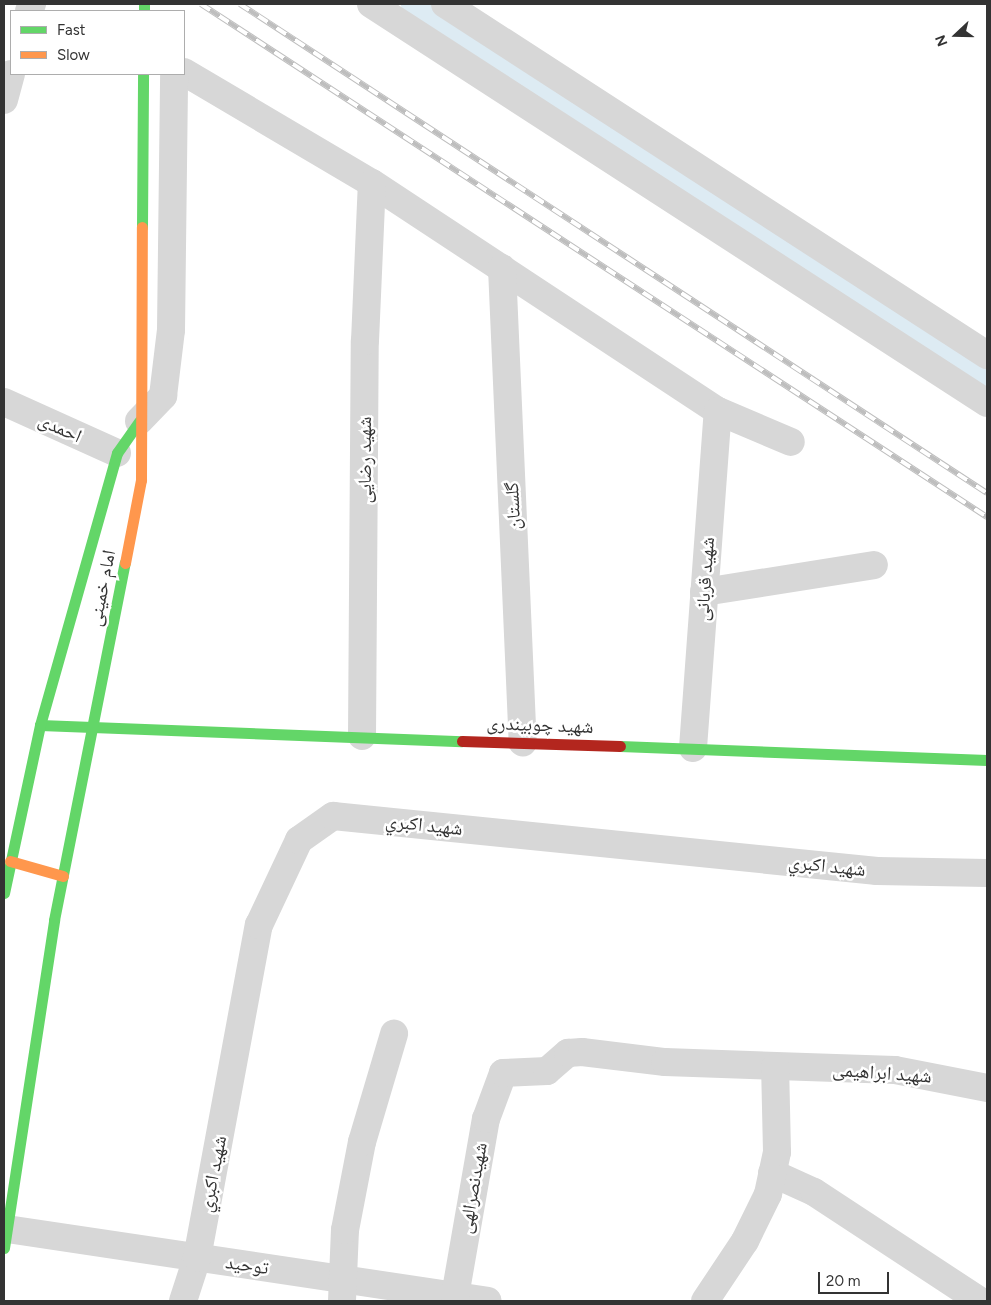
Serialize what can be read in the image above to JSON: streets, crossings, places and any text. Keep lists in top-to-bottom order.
{
  "streets": {
    "street": [
      "احمدی",
      "شهید رضایی",
      "گلستان",
      "شهید قربانی",
      "امام خمینی",
      "شهید چوبیندری",
      "شهيد اکبري",
      "شهید ابراهیمی",
      "شهیدنصرالهی",
      "توحید"
    ]
  },
  "crossings": [
    ["احمدی", "امام خمینی"],
    ["شهید رضایی", "شهید چوبیندری"],
    ["گلستان", "شهید چوبیندری"],
    ["شهید قربانی", "شهید چوبیندری"],
    ["امام خمینی", "شهید چوبیندری"],
    ["امام خمینی", "توحید"],
    ["شهيد اکبري", "توحید"],
    ["شهید ابراهیمی", "شهیدنصرالهی"],
    ["شهیدنصرالهی", "توحید"]
  ],
  "legend": ["Fast", "Slow"],
  "scale_bar": "20 m",
  "north": "left"
}
